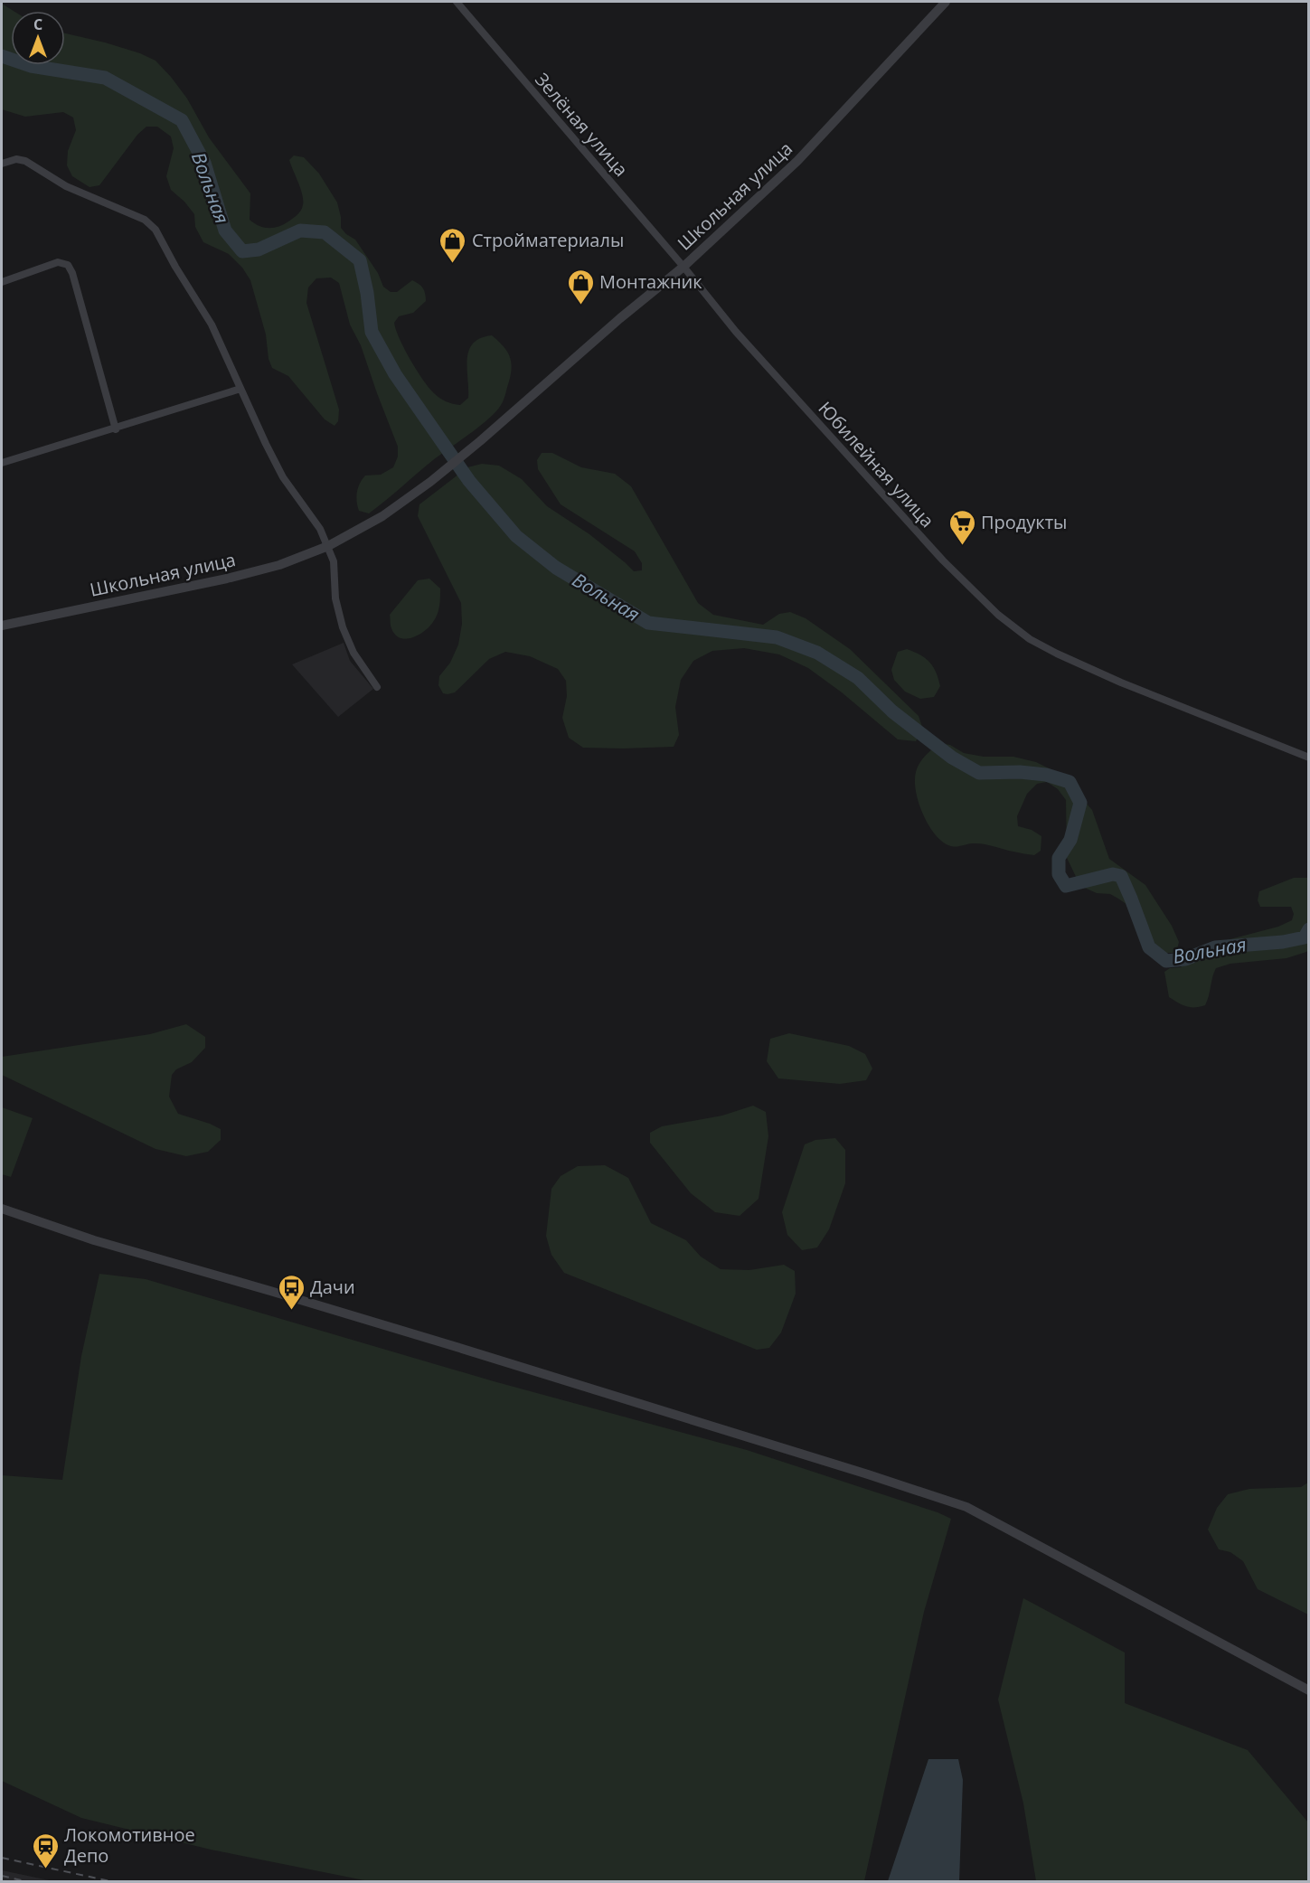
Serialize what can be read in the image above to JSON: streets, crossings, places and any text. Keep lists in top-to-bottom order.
{
  "streets": {
    "street": ["Зелёная улица", "Школьная улица", "Юбилейная улица"]
  },
  "crossings": [
    ["Зелёная улица", "Школьная улица"],
    ["Зелёная улица", "Юбилейная улица"],
    ["Школьная улица", "Юбилейная улица"]
  ],
  "water": ["Вольная"],
  "places": {
    "shop": ["Стройматериалы", "Монтажник"],
    "supermarket": ["Продукты"],
    "bus stop": ["Дачи"],
    "station": ["Локомотивное Депо"]
  },
  "north": "top"
}
